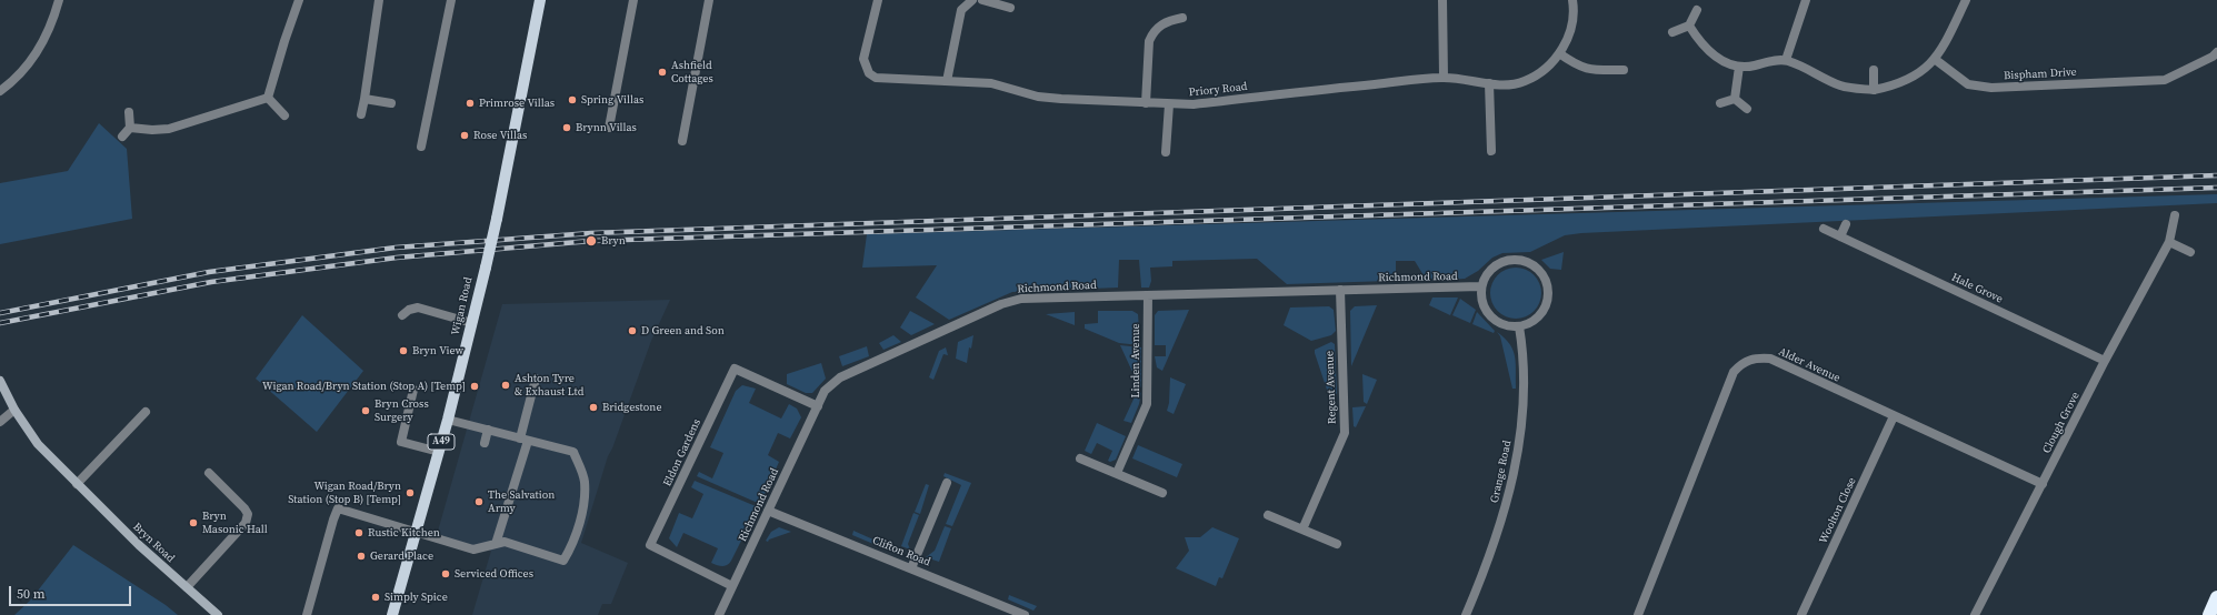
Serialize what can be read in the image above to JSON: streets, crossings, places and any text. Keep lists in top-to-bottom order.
{
  "streets": {
    "main road": ["Wigan Road", "A49", "Bryn Road"],
    "street": [
      "Bispham Drive",
      "Priory Road",
      "Richmond Road",
      "Hale Grove",
      "Linden Avenue",
      "Alder Avenue",
      "Regent Avenue",
      "Clough Grove",
      "Eldon Gardens",
      "Grange Road",
      "Woolton Close",
      "Clifton Road"
    ]
  },
  "crossings": [
    ["Richmond Road", "Linden Avenue"],
    ["Richmond Road", "Regent Avenue"],
    ["Richmond Road", "Eldon Gardens"],
    ["Richmond Road", "Grange Road"],
    ["Richmond Road", "Clifton Road"],
    ["Hale Grove", "Clough Grove"],
    ["Alder Avenue", "Clough Grove"],
    ["Alder Avenue", "Woolton Close"]
  ],
  "places": [
    "Ashfield Cottages",
    "Spring Villas",
    "Primrose Villas",
    "Brynn Villas",
    "Rose Villas",
    "Bryn",
    "D Green and Son",
    "Bryn View",
    "Ashton Tyre & Exhaust Ltd",
    "Wigan Road/Bryn Station (Stop A) [Temp]",
    "Bridgestone",
    "Bryn Cross Surgery",
    "Wigan Road/Bryn Station (Stop B) [Temp]",
    "The Salvation Army",
    "Bryn Masonic Hall",
    "Rustic Kitchen",
    "Gerard Place",
    "Serviced Offices",
    "Simply Spice"
  ],
  "scale_bar": "50 m"
}
